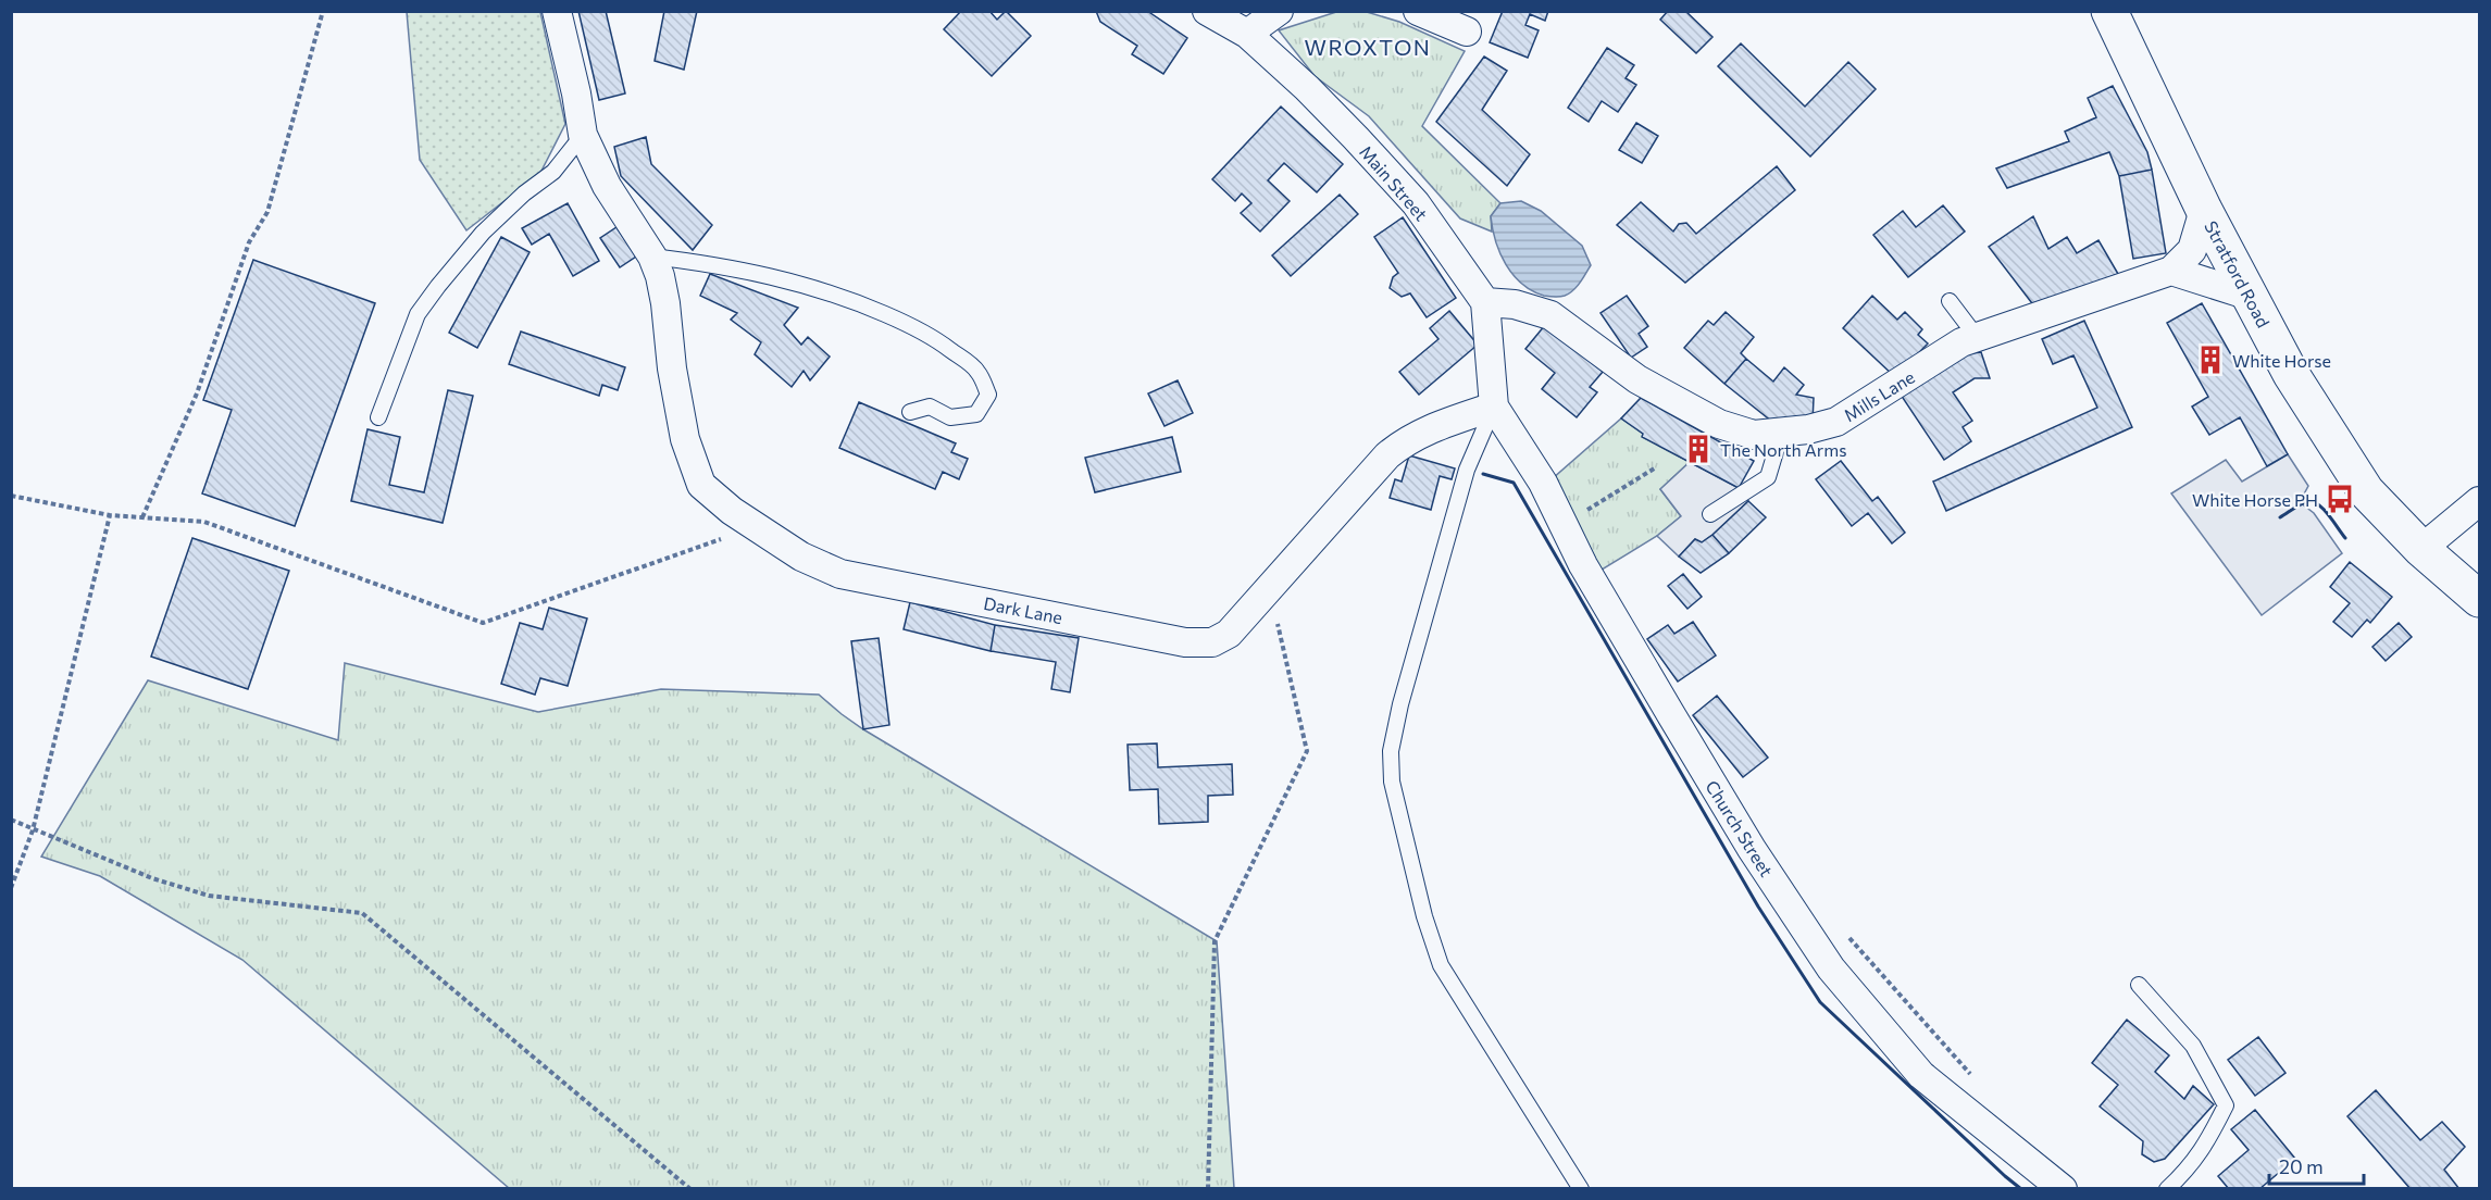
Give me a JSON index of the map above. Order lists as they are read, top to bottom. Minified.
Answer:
{"streets":{"main road":["Stratford Road"],"street":["Main Street","Mills Lane","Dark Lane","Church Street"]},"crossings":[["Main Street","Mills Lane"],["Stratford Road","Mills Lane"],["Dark Lane","Church Street"]],"districts":["WROXTON"],"places":{"building":["White Horse","The North Arms"],"bus stop":["White Horse PH"]},"scale_bar":"20 m"}
